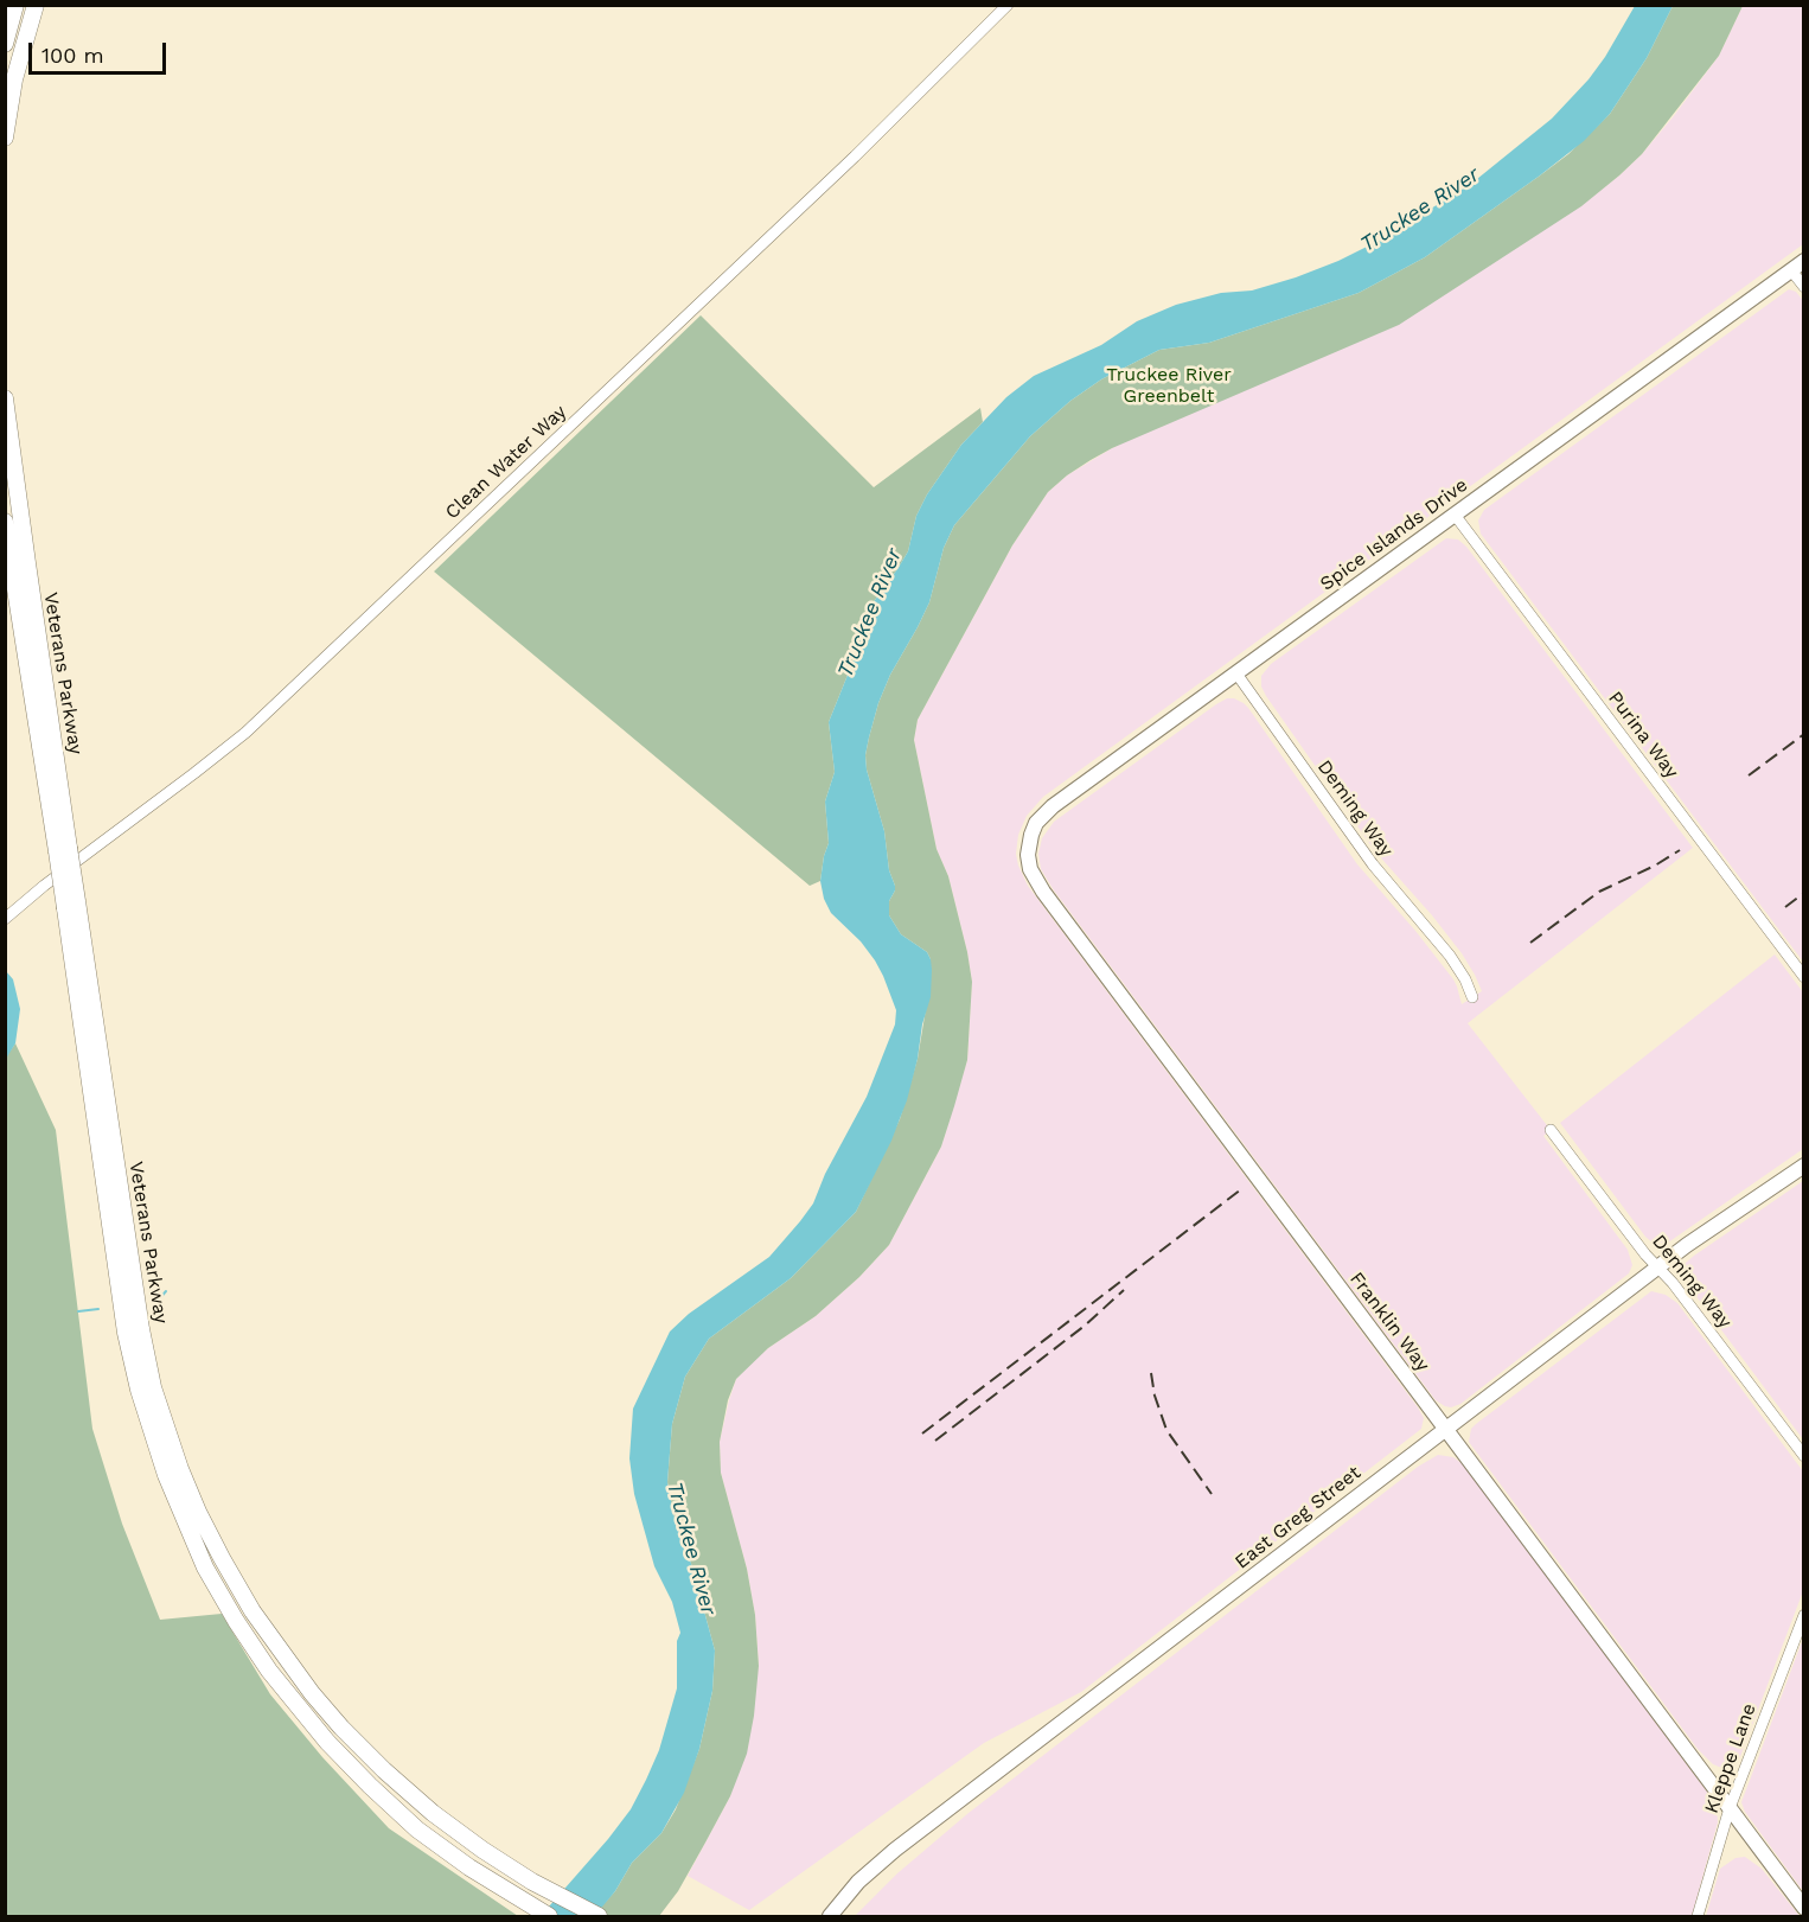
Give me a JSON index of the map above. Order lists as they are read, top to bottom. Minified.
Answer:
{"streets":{"main road":["Veterans Parkway"],"street":["Clean Water Way","Spice Islands Drive","Purina Way","Deming Way","Franklin Way","East Greg Street","Kleppe Lane"]},"crossings":[["Spice Islands Drive","Purina Way"],["Spice Islands Drive","Deming Way"],["Spice Islands Drive","Franklin Way"],["Deming Way","East Greg Street"],["Franklin Way","East Greg Street"],["Franklin Way","Kleppe Lane"]],"water":["Truckee River"],"parks":["Truckee River Greenbelt"],"scale_bar":"100 m"}
